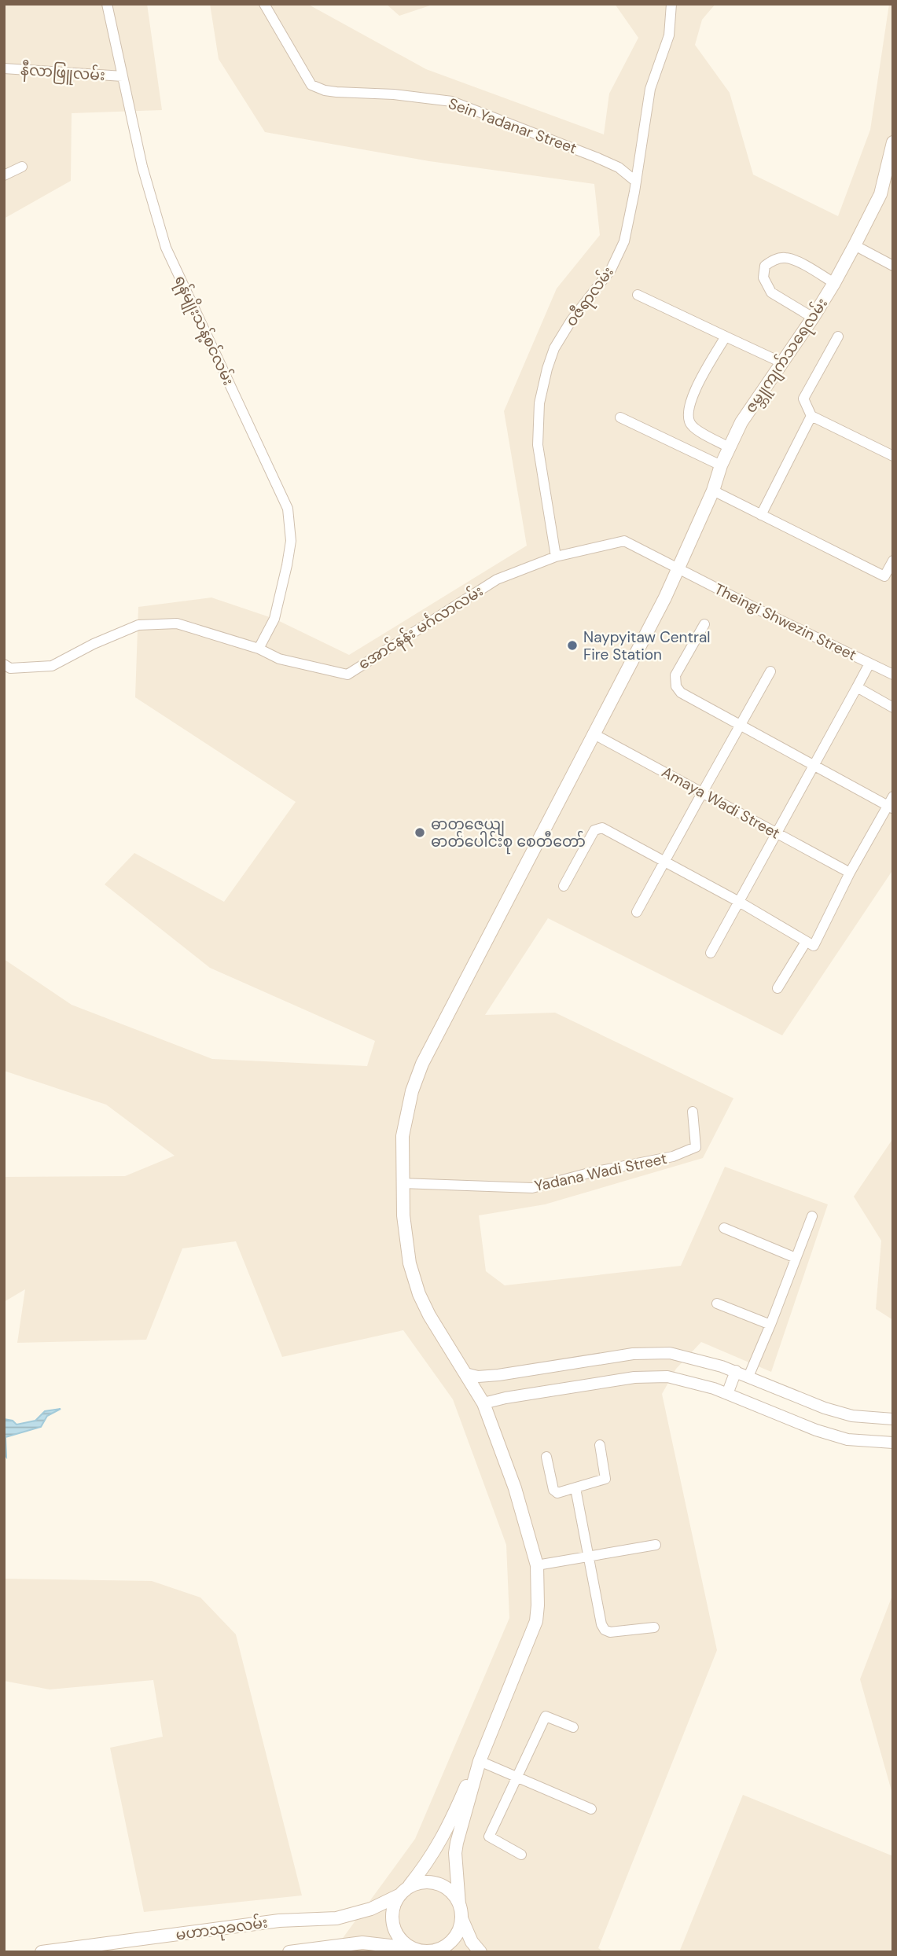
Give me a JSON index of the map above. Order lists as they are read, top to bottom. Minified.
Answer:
{"streets":{"main road":["ဇမ္ဘူကျက်သရေလမ်း","မဟာသုခလမ်း"],"street":["နီလာဖြူလမ်း","Sein Yadanar Street","ဝဇီရာလမ်း","ရန်မျိုးသန့်စင်လမ်း","Theingi Shwezin Street","အောင်နန်း မင်္ဂလာလမ်း","Amaya Wadi Street","Yadana Wadi Street"]},"crossings":[["နီလာဖြူလမ်း","ရန်မျိုးသန့်စင်လမ်း"],["Sein Yadanar Street","ဝဇီရာလမ်း"],["ဝဇီရာလမ်း","အောင်နန်း မင်္ဂလာလမ်း"],["ရန်မျိုးသန့်စင်လမ်း","အောင်နန်း မင်္ဂလာလမ်း"],["ဇမ္ဘူကျက်သရေလမ်း","Theingi Shwezin Street"],["ဇမ္ဘူကျက်သရေလမ်း","အောင်နန်း မင်္ဂလာလမ်း"],["ဇမ္ဘူကျက်သရေလမ်း","Amaya Wadi Street"],["ဇမ္ဘူကျက်သရေလမ်း","Yadana Wadi Street"],["Theingi Shwezin Street","အောင်နန်း မင်္ဂလာလမ်း"]],"places":["Naypyitaw Central Fire Station","ဓာတုဇေယျ ဓာတ်ပေါင်းစု စေတီတော်"]}
